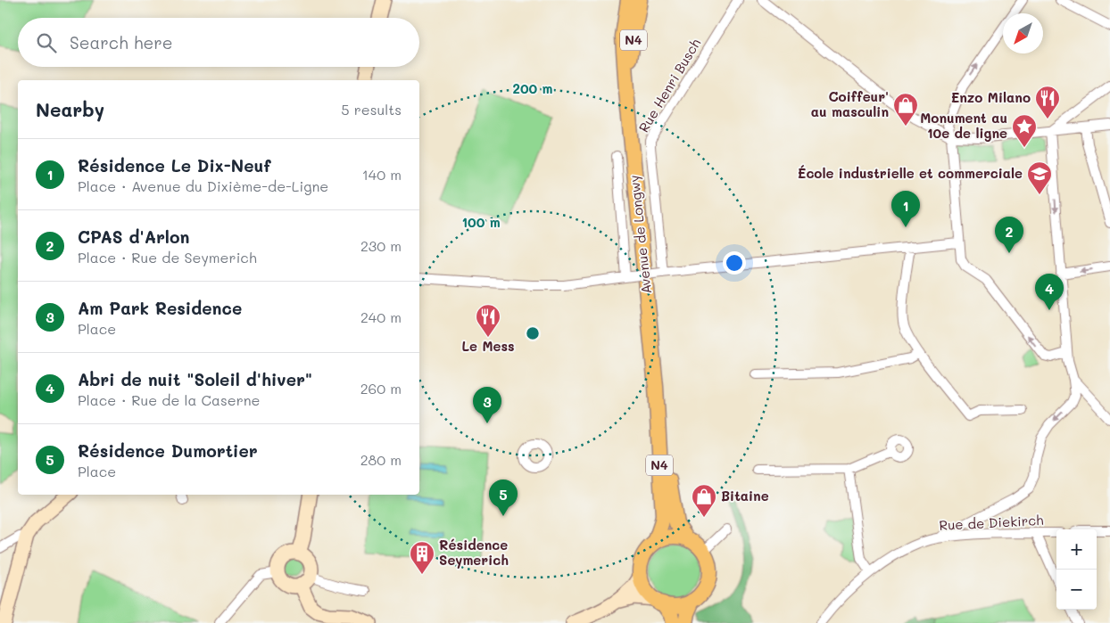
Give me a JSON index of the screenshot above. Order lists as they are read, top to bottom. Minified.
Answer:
{"streets":{"main road":["N4","Avenue de Longwy"],"street":["Rue Henri Busch","Rue de Diekirch"]},"crossings":[["N4","Avenue de Longwy"]],"places":{"restaurant":["Enzo Milano","Le Mess"],"shop":["Coiffeur' au masculin","Bitaine"],"place":["Monument au 10e de ligne"],"school or university":["École industrielle et commerciale"],"building":["Résidence Seymerich"]},"north":"bottom left","page":{"search":"Search here","heading":["Nearby","5 results"],"list":[{"mark":"1","name":"Résidence Le Dix-Neuf","note":"Place · Avenue du Dixième-de-Ligne","value":"140 m"},{"mark":"2","name":"CPAS d'Arlon","note":"Place · Rue de Seymerich","value":"230 m"},{"mark":"3","name":"Am Park Residence","note":"Place","value":"240 m"},{"mark":"4","name":"Abri de nuit \"Soleil d'hiver\"","note":"Place · Rue de la Caserne","value":"260 m"},{"mark":"5","name":"Résidence Dumortier","note":"Place","value":"280 m"}],"pins":["1","2","4","3","5"],"map_buttons":["+","−"]},"rings":["200 m","100 m"]}
